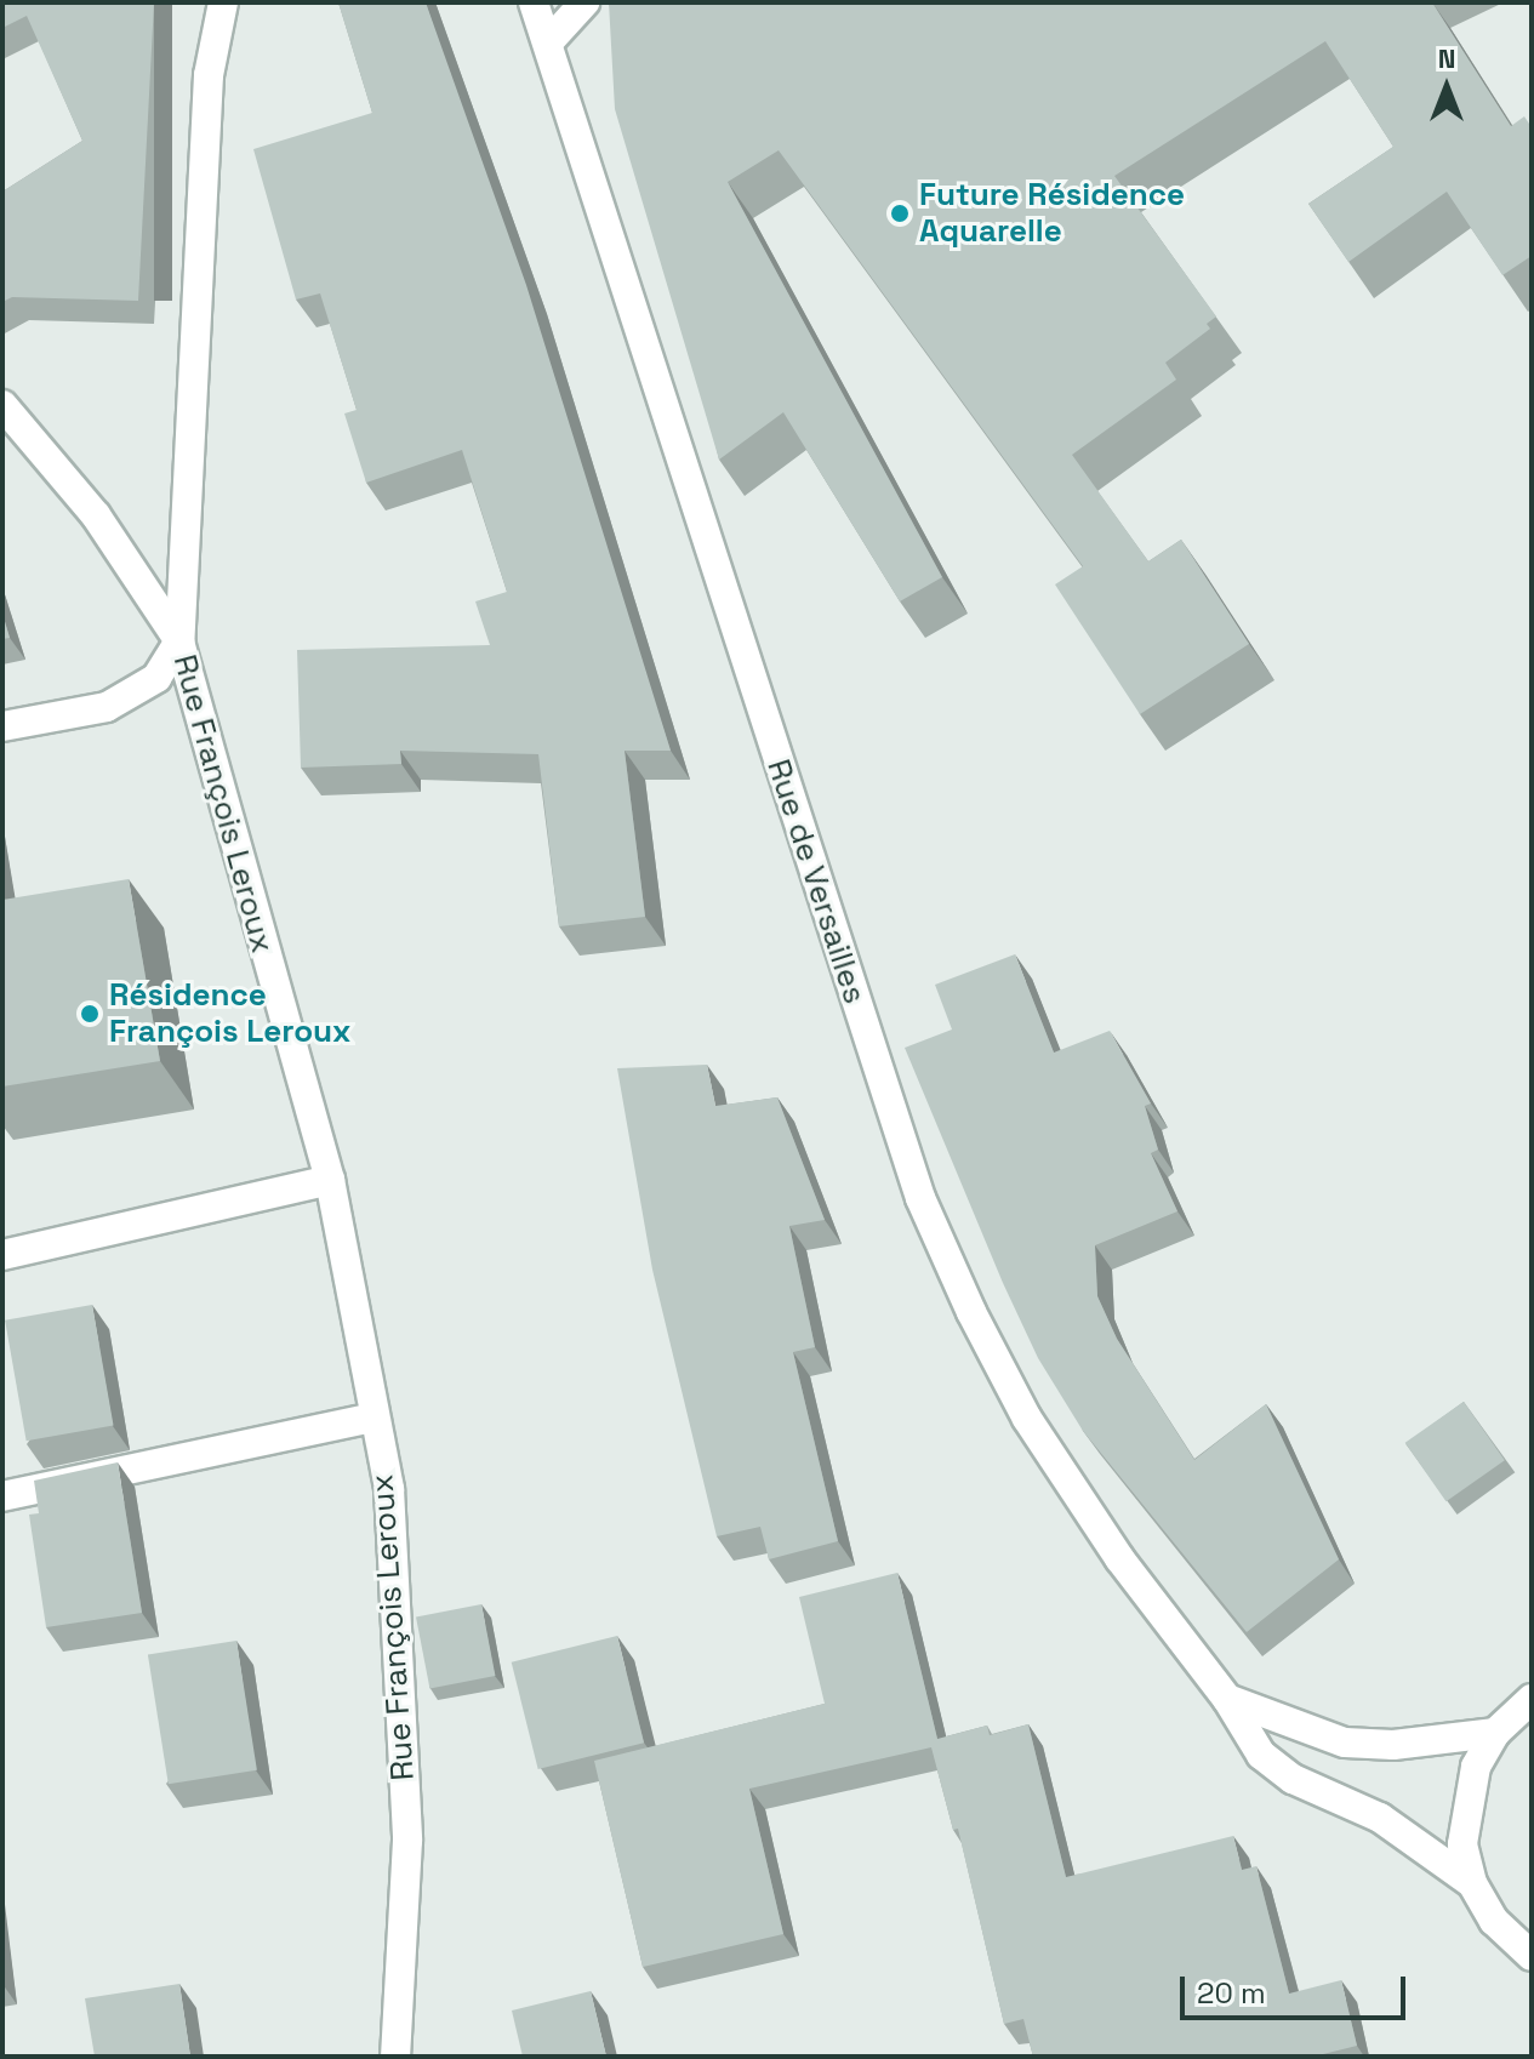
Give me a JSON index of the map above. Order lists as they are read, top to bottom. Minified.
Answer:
{"streets":{"street":["Rue François Leroux","Rue de Versailles"]},"places":["Future Résidence Aquarelle","Résidence François Leroux"],"scale_bar":"20 m","north":"top"}
